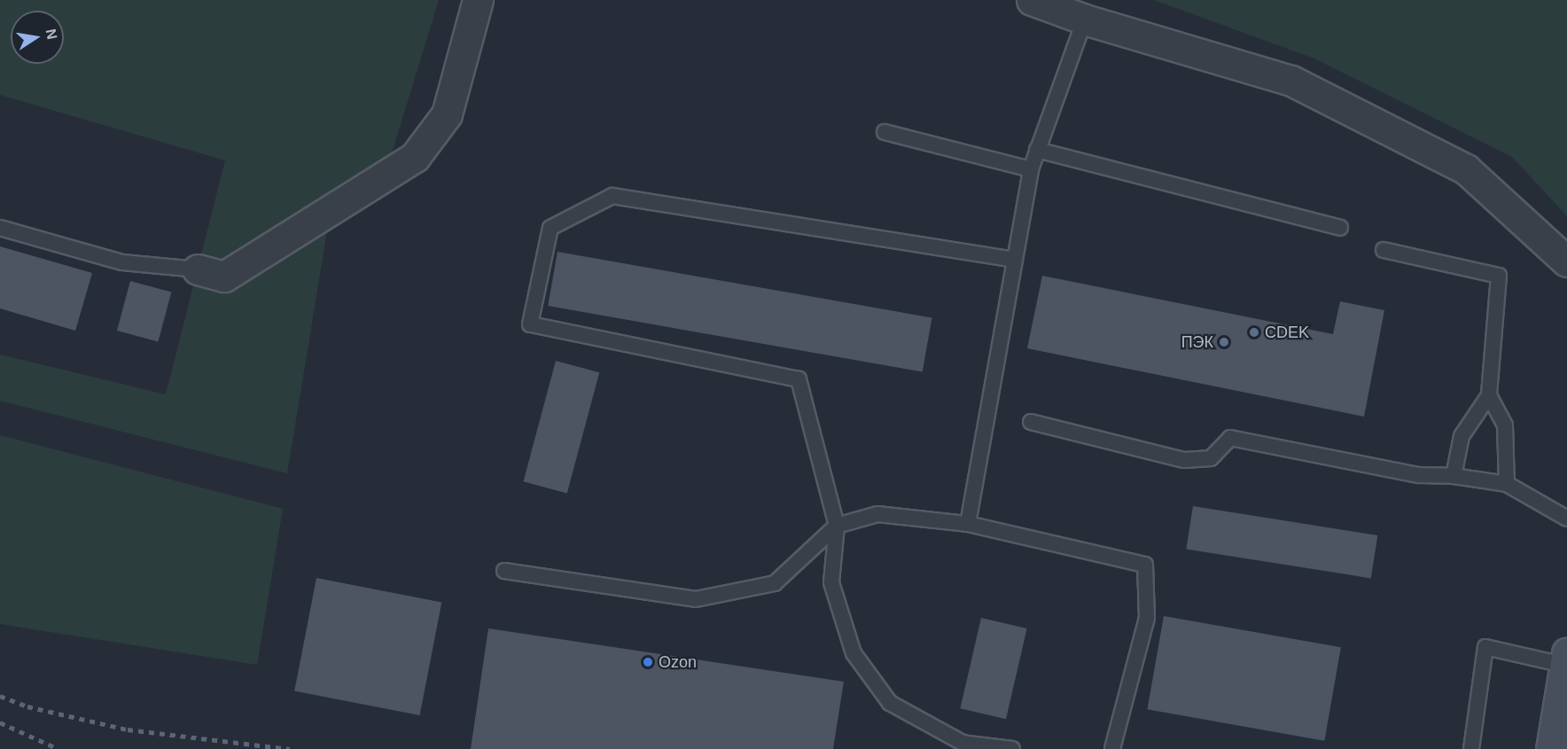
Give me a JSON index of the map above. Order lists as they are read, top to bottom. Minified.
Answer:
{"places":["CDEK","ПЭК","Ozon"],"north":"right"}
